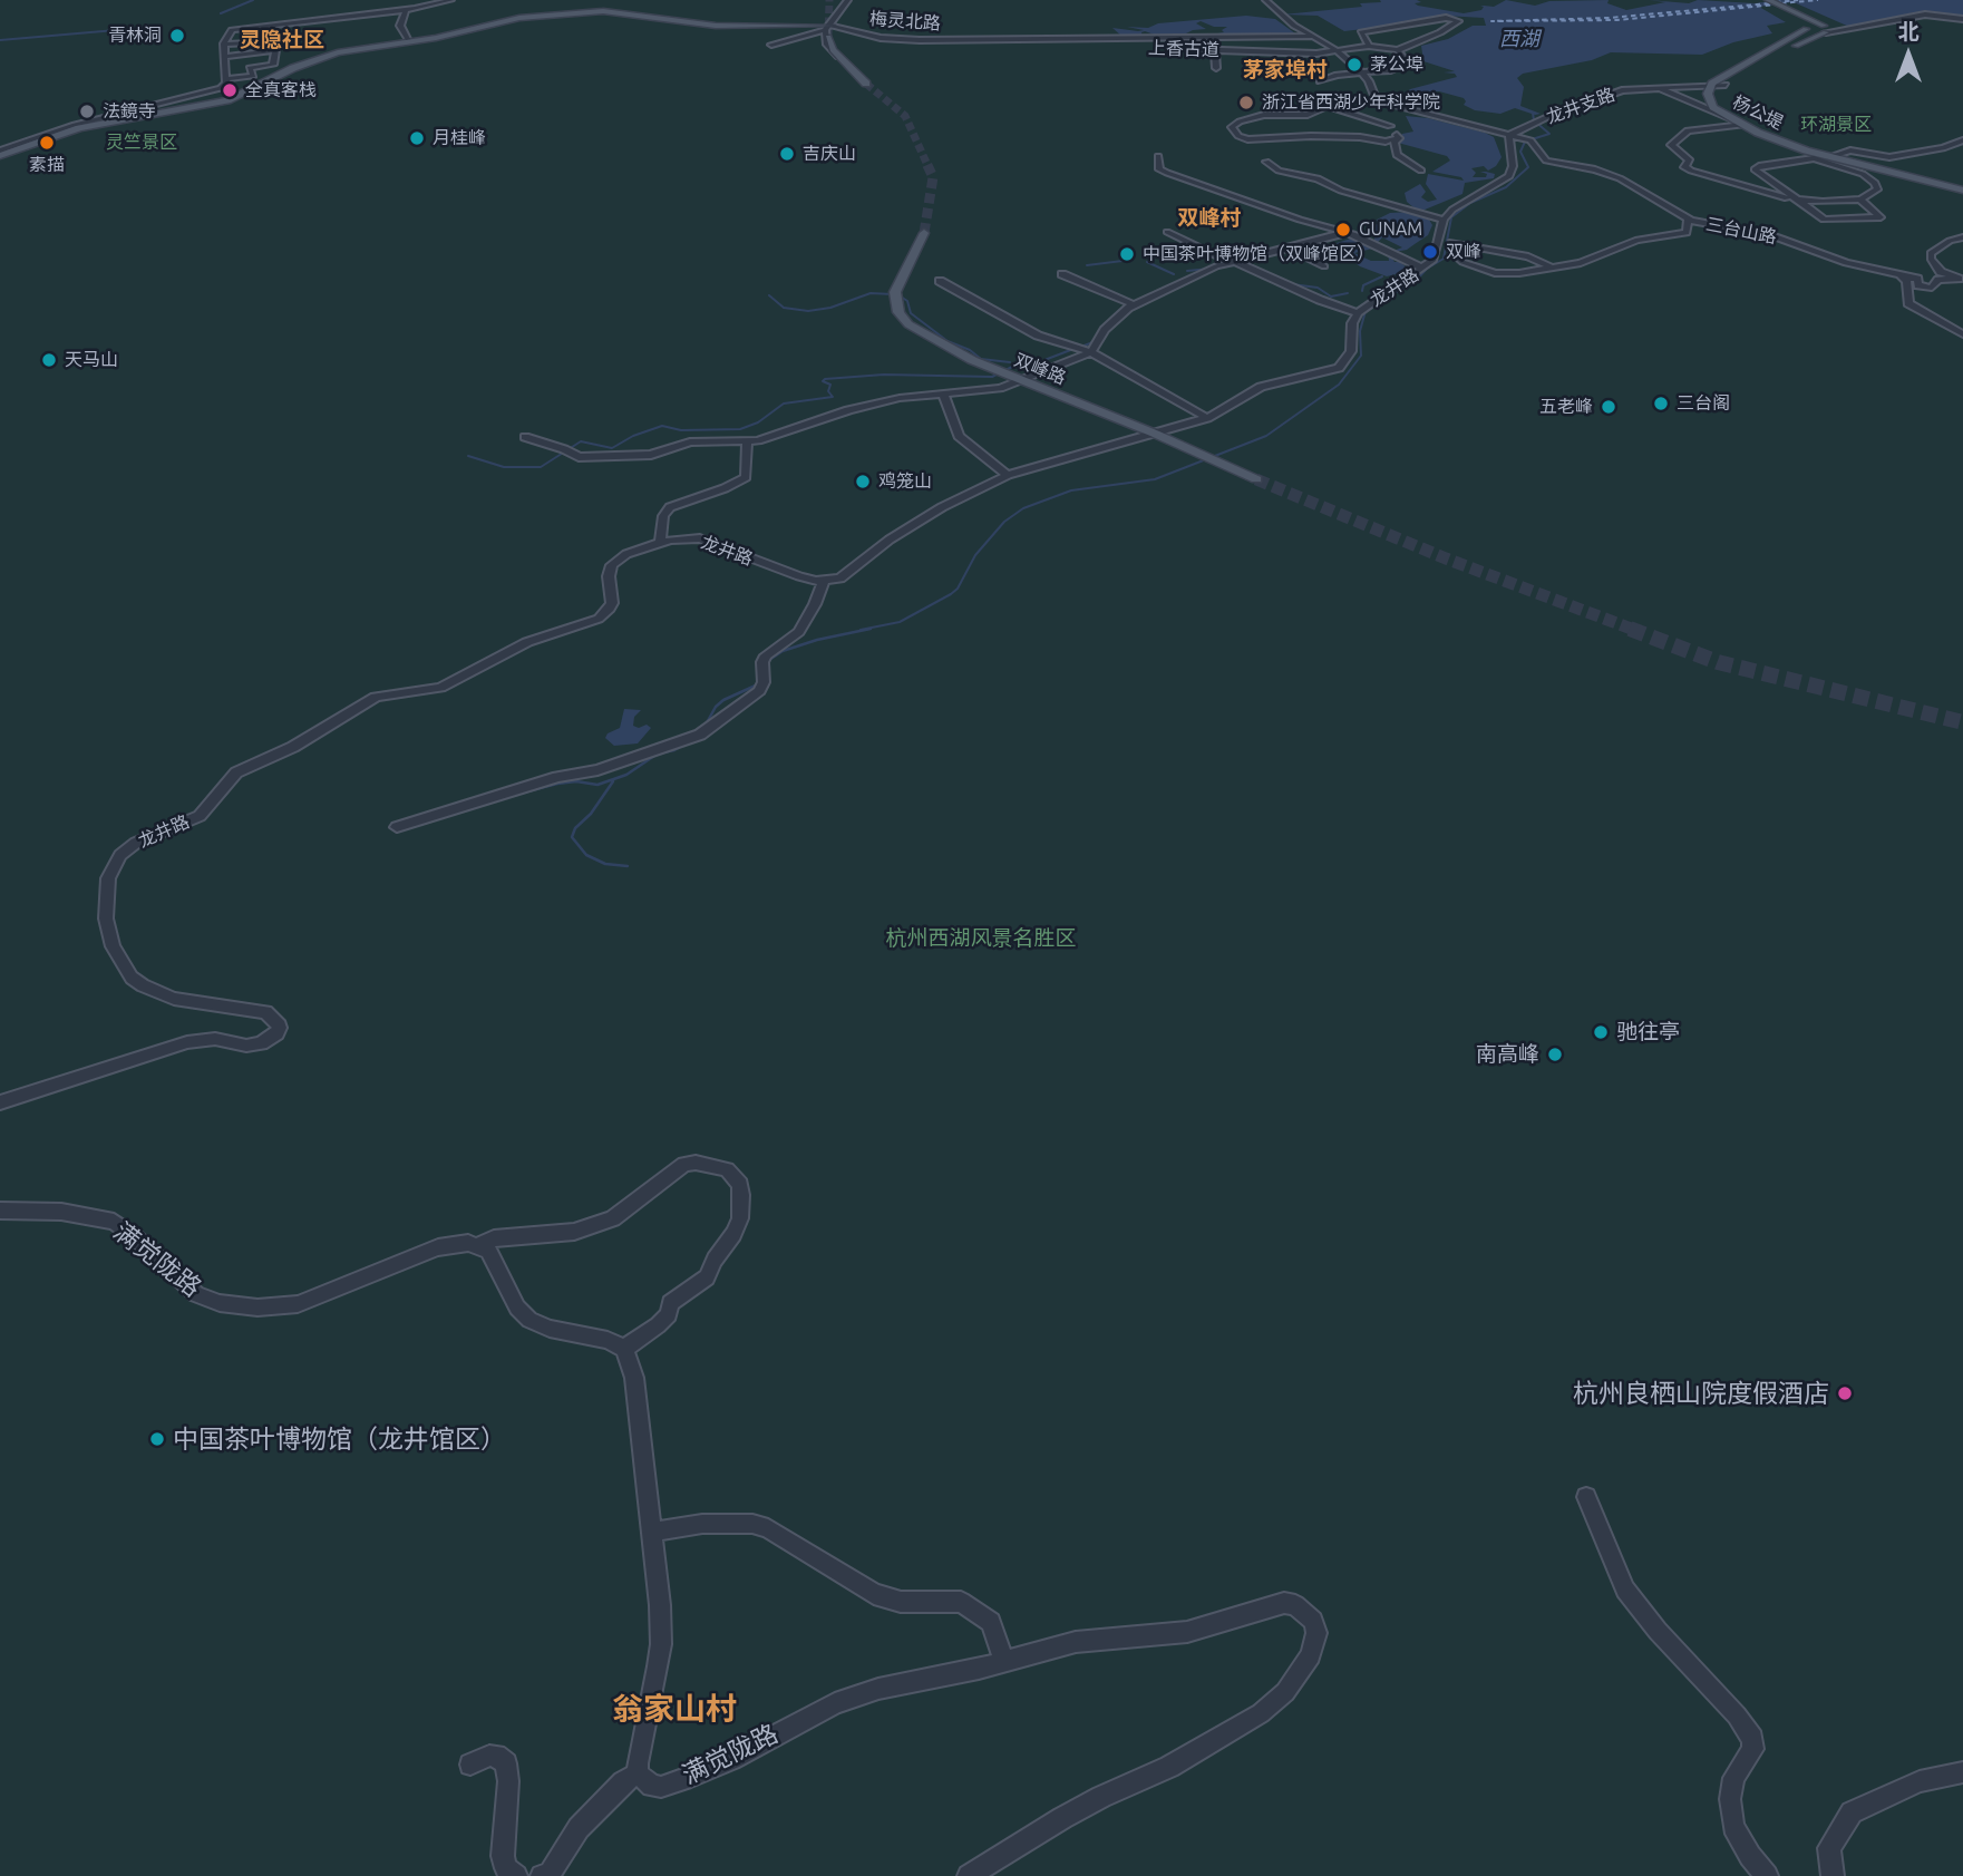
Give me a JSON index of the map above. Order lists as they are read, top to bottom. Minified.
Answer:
{"streets":{"main road":["梅灵北路","杨公堤","双峰路"],"street":["上香古道","龙井支路","三台山路","龙井路","满觉陇路"]},"crossings":[["梅灵北路","上香古道"],["龙井支路","杨公堤"],["龙井支路","三台山路"],["龙井路","双峰路"]],"districts":["灵隐社区","茅家埠村","双峰村","翁家山村"],"water":["西湖"],"parks":["环湖景区","灵竺景区","杭州西湖风景名胜区"],"places":["青林洞","茅公埠","全真客栈","浙江省西湖少年科学院","法鏡寺","月桂峰","素描","吉庆山","GUNAM","双峰","中国茶叶博物馆（双峰馆区）","天马山","三台阁","五老峰","鸡笼山","驰往亭","南高峰","杭州良栖山院度假酒店","中国茶叶博物馆（龙井馆区）"],"north":"top"}
